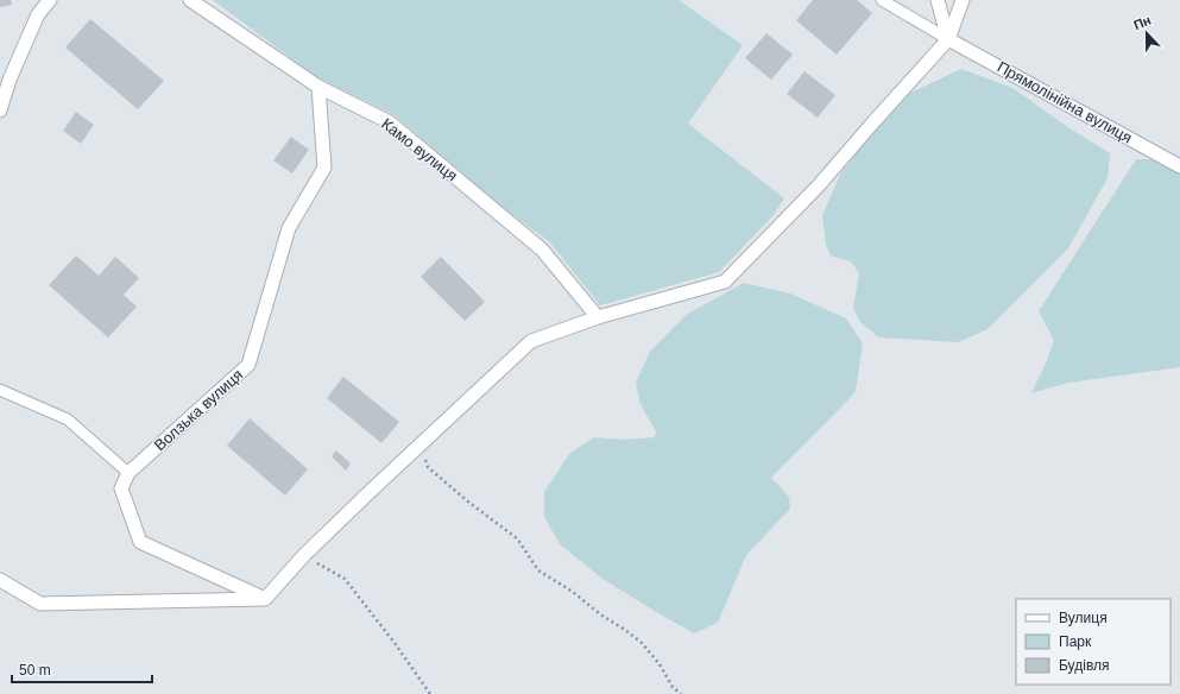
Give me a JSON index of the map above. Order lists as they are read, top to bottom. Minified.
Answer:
{"streets":{"street":["Прямолінійна вулиця","Камо вулиця","Волзька вулиця"]},"crossings":[["Камо вулиця","Волзька вулиця"]],"legend":["Вулиця","Парк","Будівля"],"scale_bar":"50 m","north":"top"}
